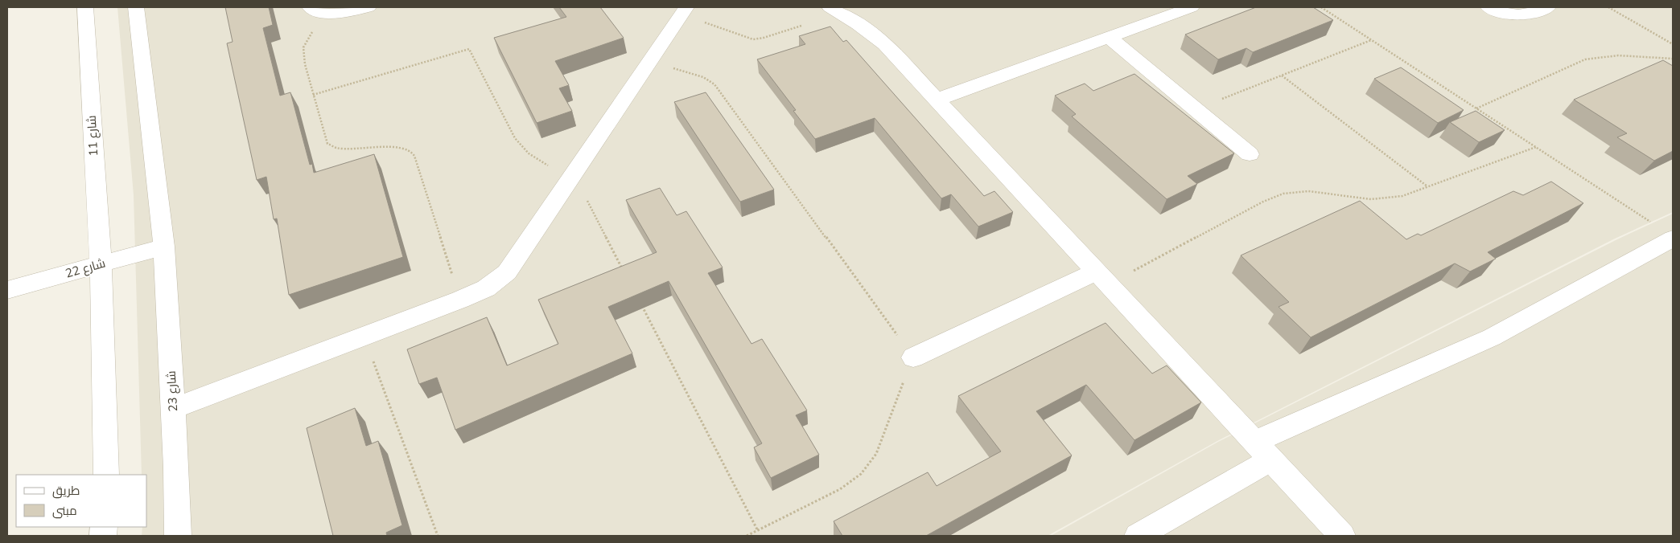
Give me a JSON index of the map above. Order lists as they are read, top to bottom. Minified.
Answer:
{"streets":{"street":["شارع 11","شارع 22","شارع 23"]},"crossings":[["شارع 11","شارع 22"],["شارع 22","شارع 23"]],"legend":["طريق","مبنى"]}
